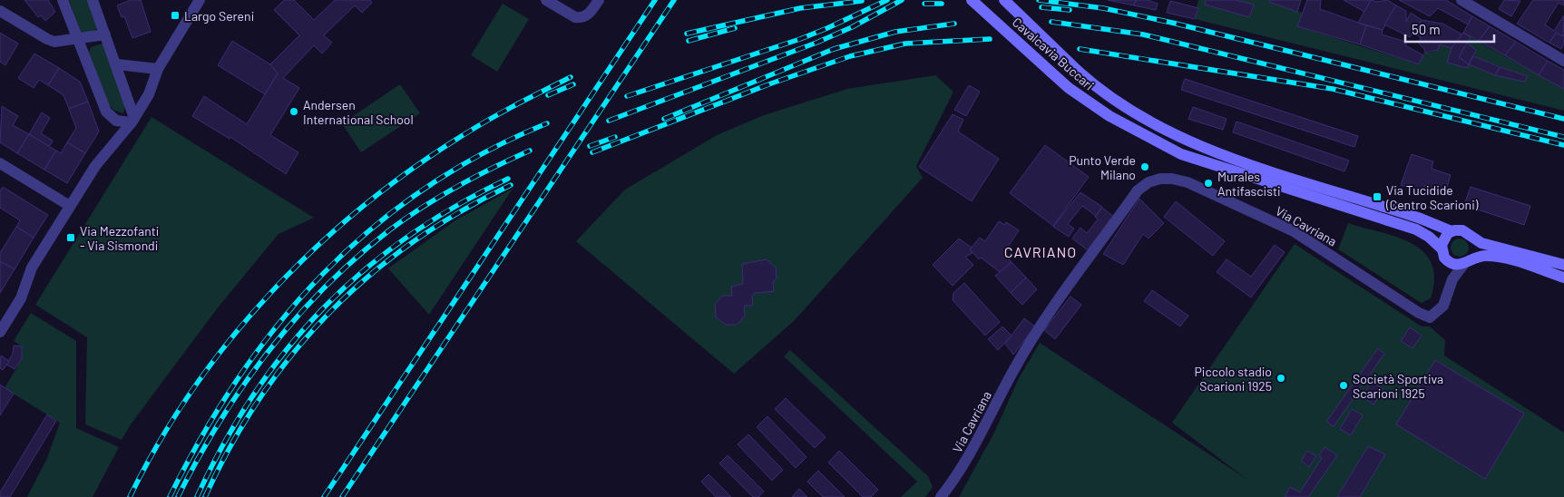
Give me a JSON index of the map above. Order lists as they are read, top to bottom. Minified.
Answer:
{"streets":{"street":["Cavalcavia Buccari","Via Cavriana"]},"districts":["CAVRIANO"],"places":{"transit":["Largo Sereni","Via Tucidide (Centro Scarioni)","Via Mezzofanti - Via Sismondi"],"other":["Andersen International School","Punto Verde Milano","Murales Antifascisti","Piccolo stadio Scarioni 1925","Società Sportiva Scarioni 1925"]},"scale_bar":"50 m"}
